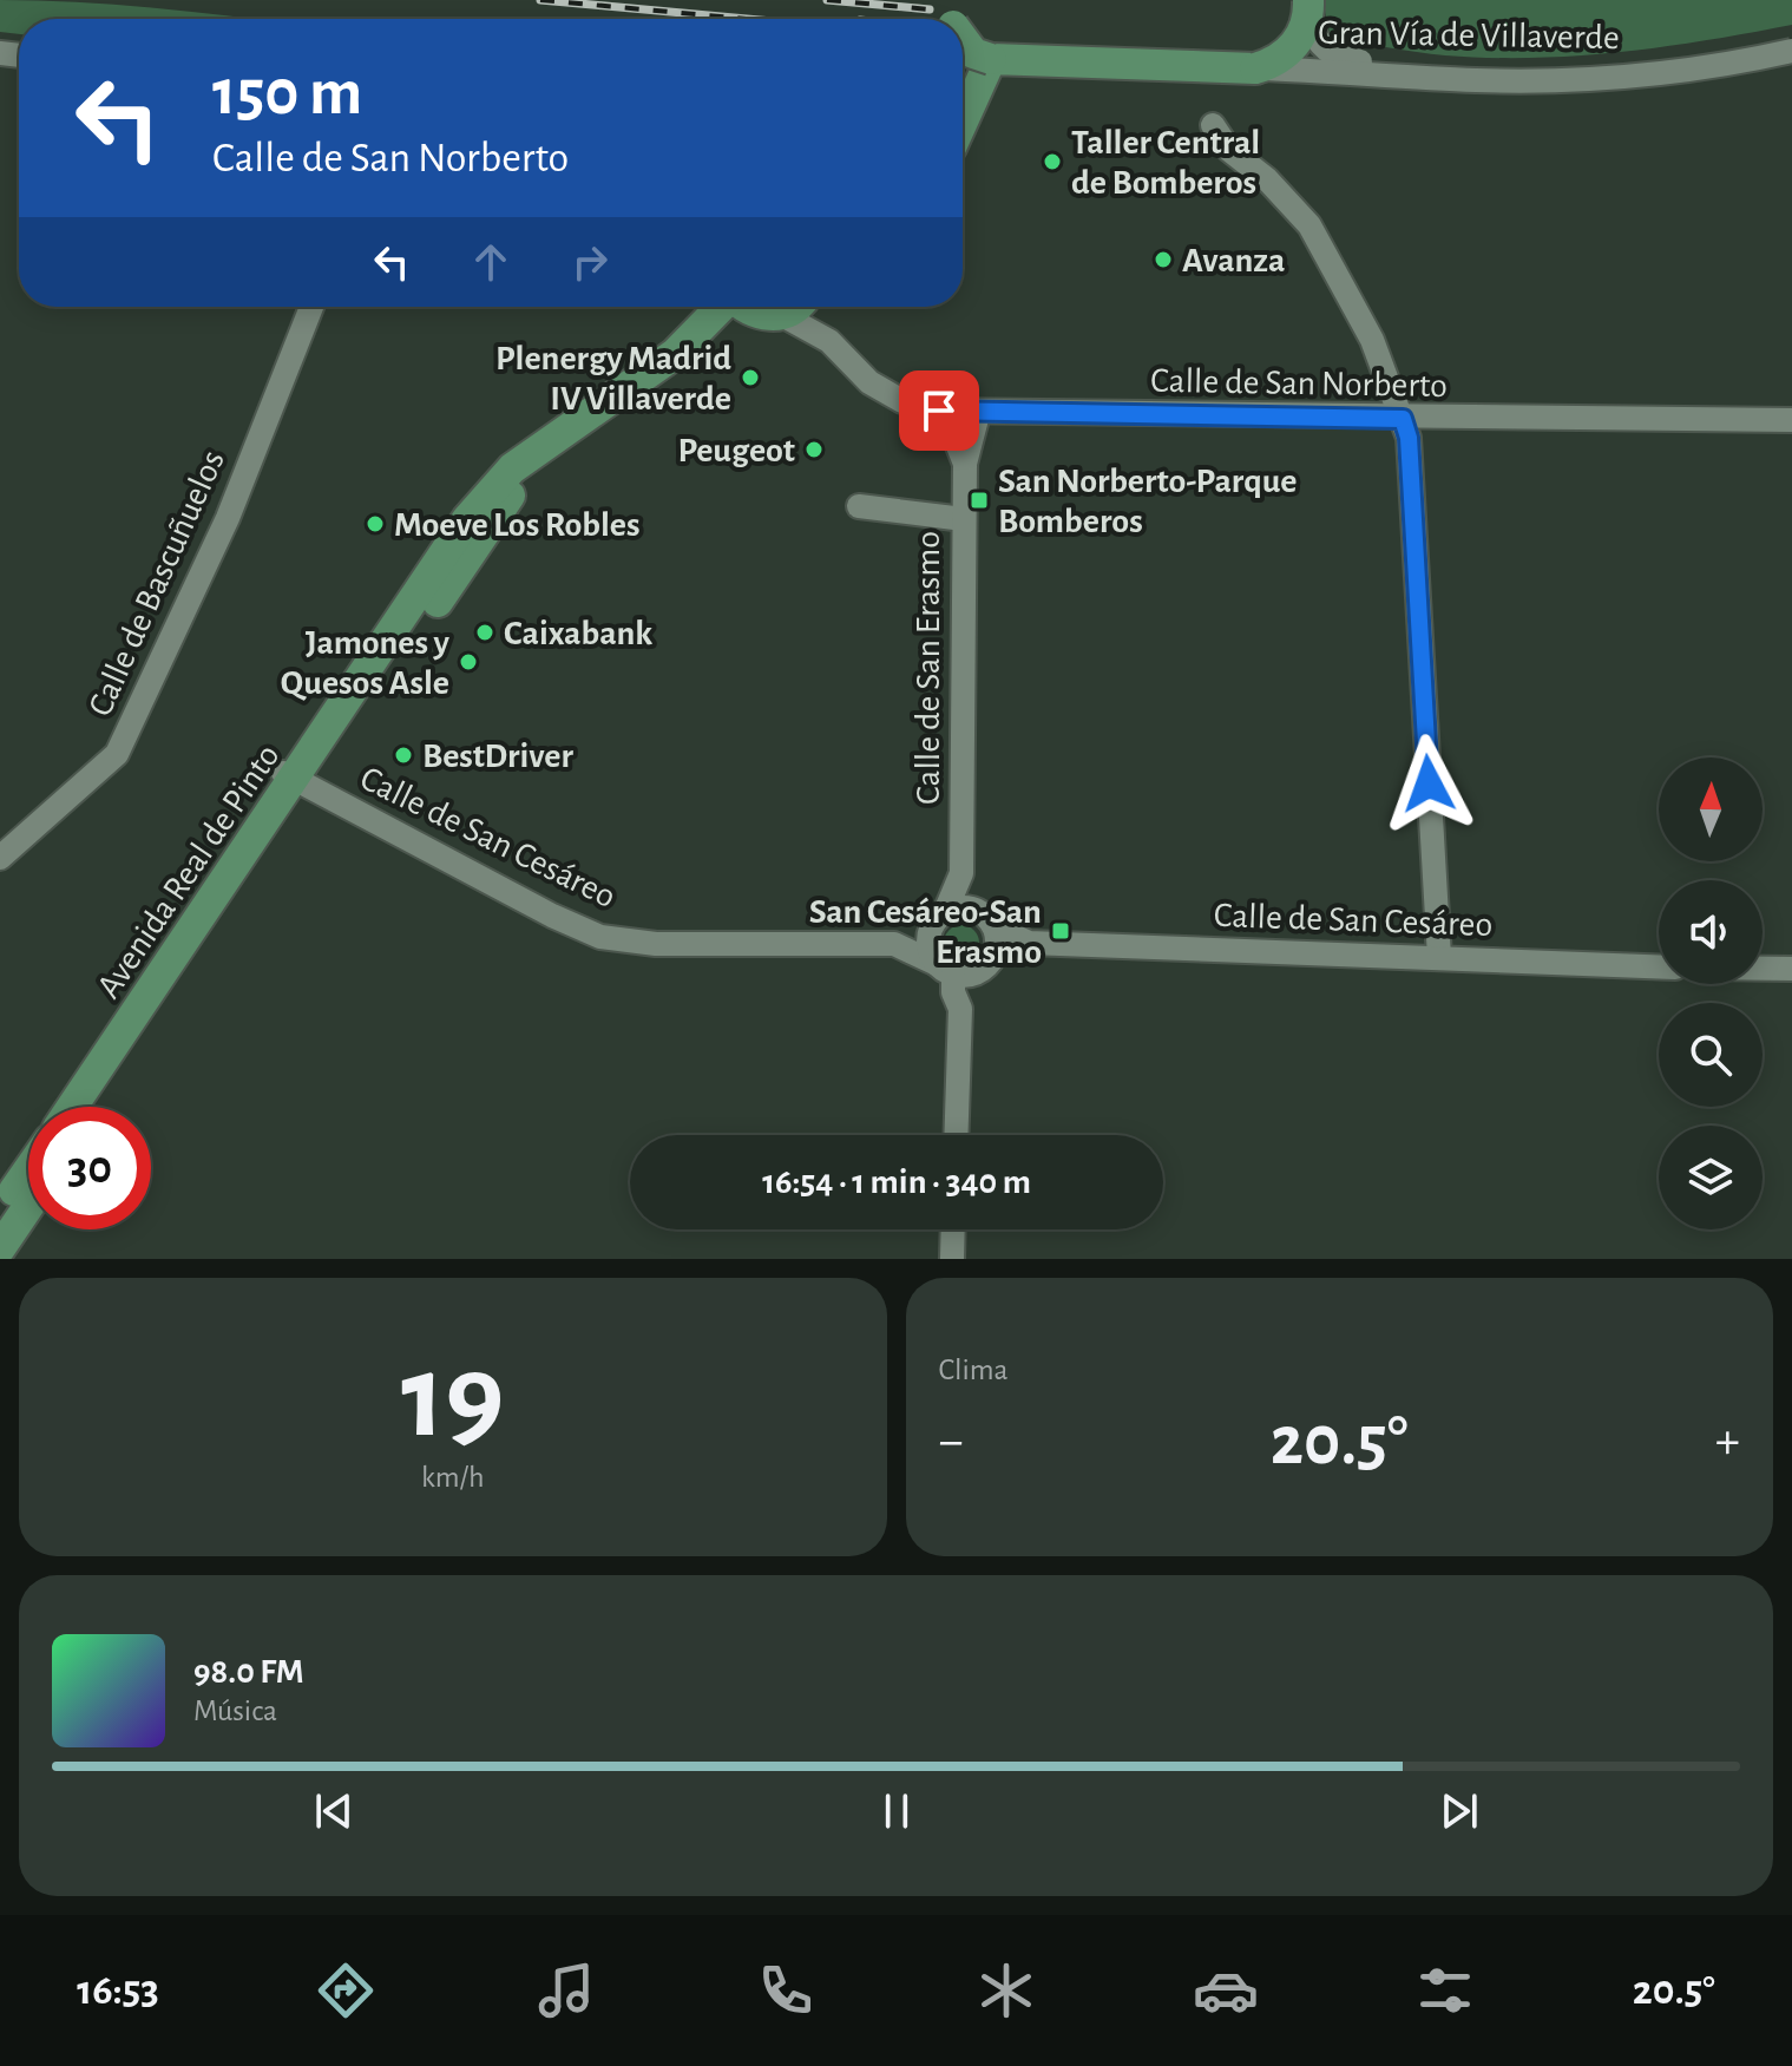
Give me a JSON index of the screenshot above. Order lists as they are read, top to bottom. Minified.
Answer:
{"streets":{"main road":["Gran Vía de Villaverde","Avenida Real de Pinto"],"street":["Calle de San Norberto","Calle de Bascuñuelos","Calle de San Erasmo","Calle de San Cesáreo"]},"crossings":[["Calle de San Norberto","Calle de San Erasmo"],["Calle de San Erasmo","Calle de San Cesáreo"],["Calle de San Cesáreo","Avenida Real de Pinto"]],"places":{"other":["Taller Central de Bomberos","Avanza","Plenergy Madrid IV Villaverde","Peugeot","Moeve Los Robles","Caixabank","Jamones y Quesos Asle","BestDriver"],"transit":["San Norberto-Parque Bomberos","San Cesáreo-San Erasmo"]},"north":"top","page":{"turn":["150 m","Calle de San Norberto"],"limit":"30","trip":"16:54 · 1 min · 340 m","tile":[["19","km/h"],"Clima"],"heat":["−","20.5°","+"],"song":["98.0 FM","Música"],"tabs":["16:53","20.5°"]}}
